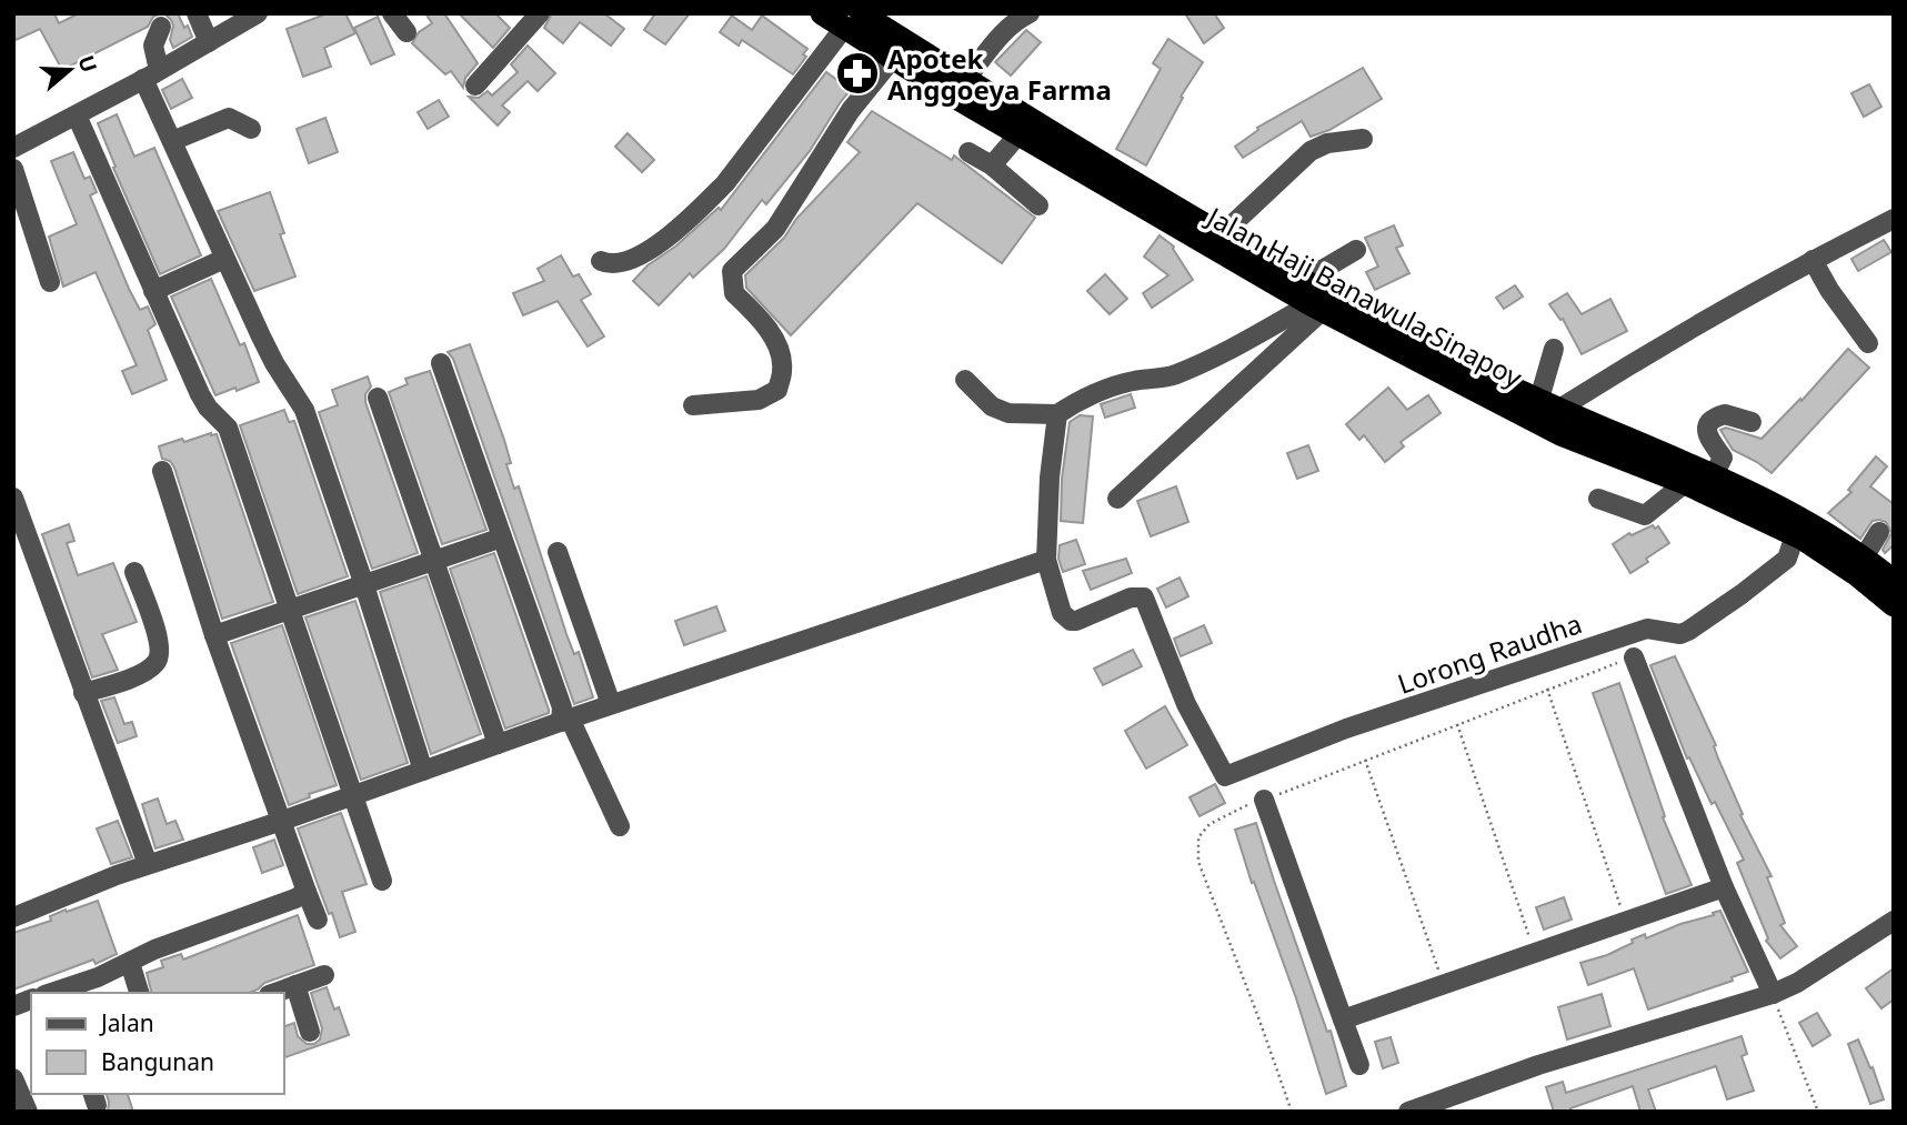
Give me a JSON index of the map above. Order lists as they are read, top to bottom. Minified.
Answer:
{"streets":{"highway":["Jalan Haji Banawula Sinapoy"],"street":["Lorong Raudha"]},"crossings":[["Jalan Haji Banawula Sinapoy","Lorong Raudha"]],"places":{"pharmacy":["Apotek Anggoeya Farma"]},"legend":["Jalan","Bangunan"],"north":"right"}
